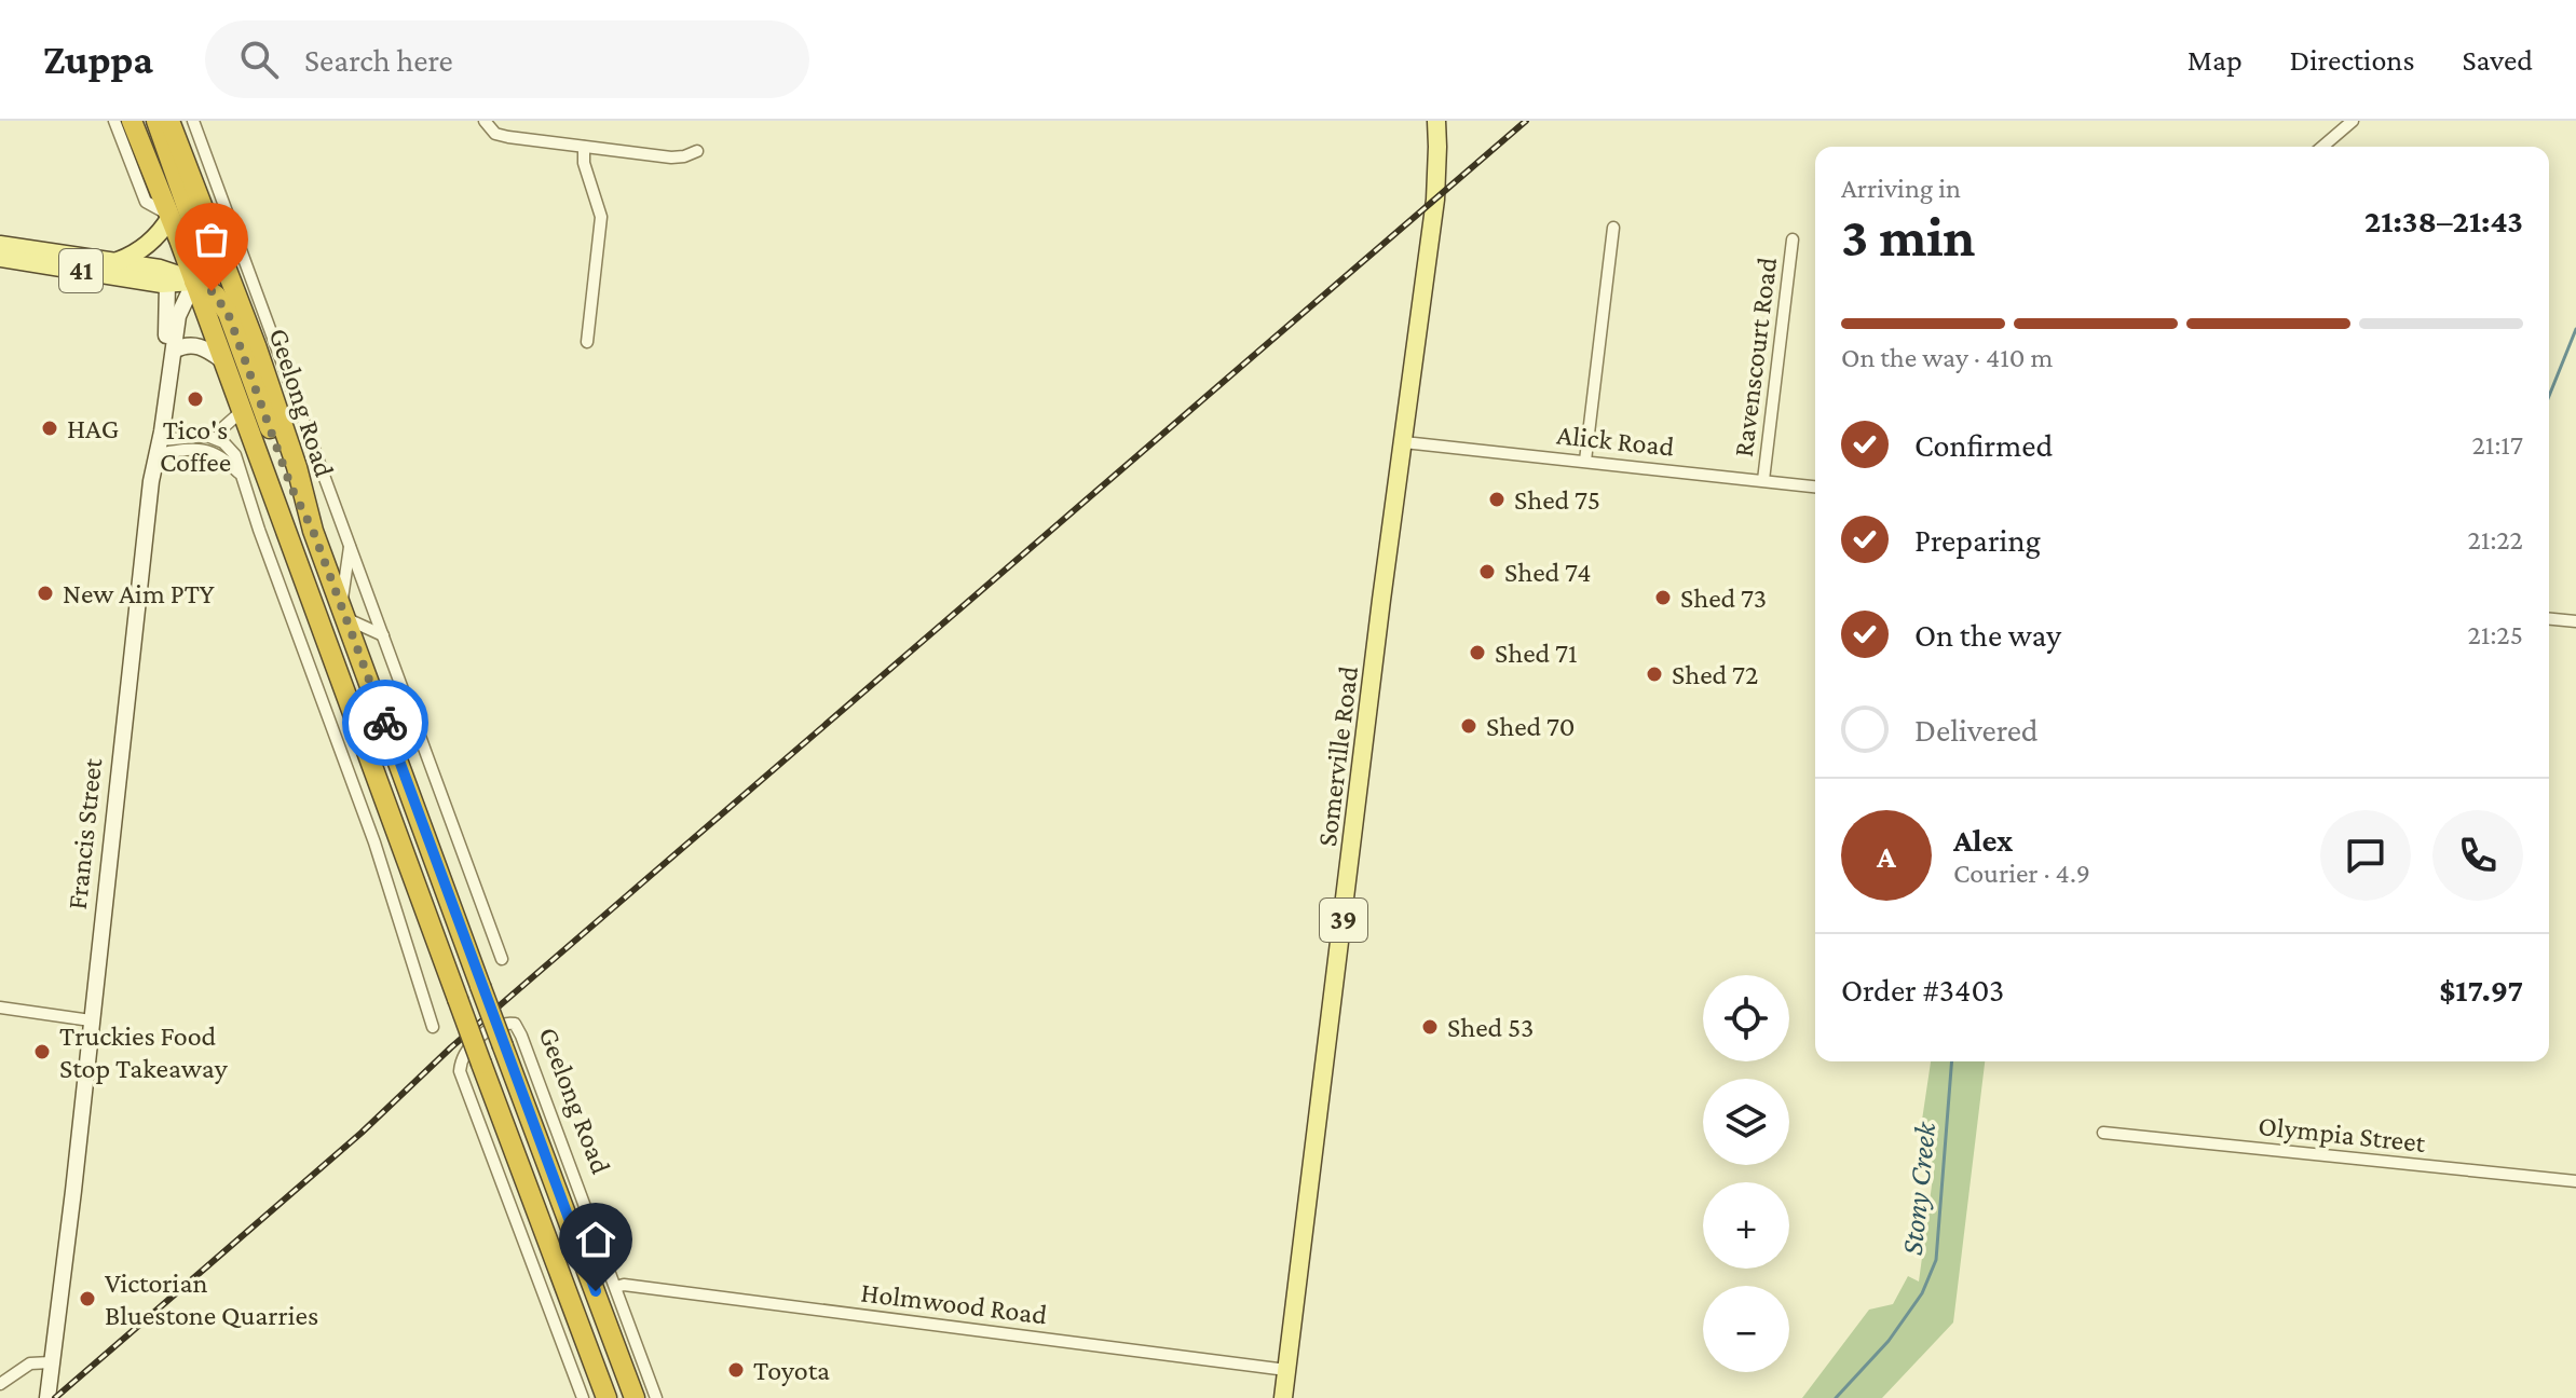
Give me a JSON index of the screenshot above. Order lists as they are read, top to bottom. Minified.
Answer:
{"streets":{"highway":["Geelong Road"],"main road":["41","Somerville Road","Francis Street","39"],"street":["Ravenscourt Road","Alick Road","Olympia Street","Holmwood Road"]},"crossings":[["41","Geelong Road"],["Ravenscourt Road","Alick Road"],["Geelong Road","Holmwood Road"],["Alick Road","Somerville Road"],["Somerville Road","Holmwood Road"]],"water":["Stony Creek"],"places":["Tico's Coffee","HAG","Shed 75","Shed 74","New Aim PTY","Shed 73","Shed 71","Shed 72","Shed 70","Shed 53","Truckies Food Stop Takeaway","Victorian Bluestone Quarries","Toyota"],"page":{"header":"Zuppa","search":"Search here","nav":["Map","Directions","Saved"],"heading":["3 min","Arriving in","21:38–21:43"],"panel":["Alex","Courier · 4.9","Order #3403","$17.97"],"bar":"On the way · 410 m","list":[["Confirmed","21:17"],["Preparing","21:22"],["On the way","21:25"],"Delivered"],"round":"A","map_buttons":["+","−"]}}
